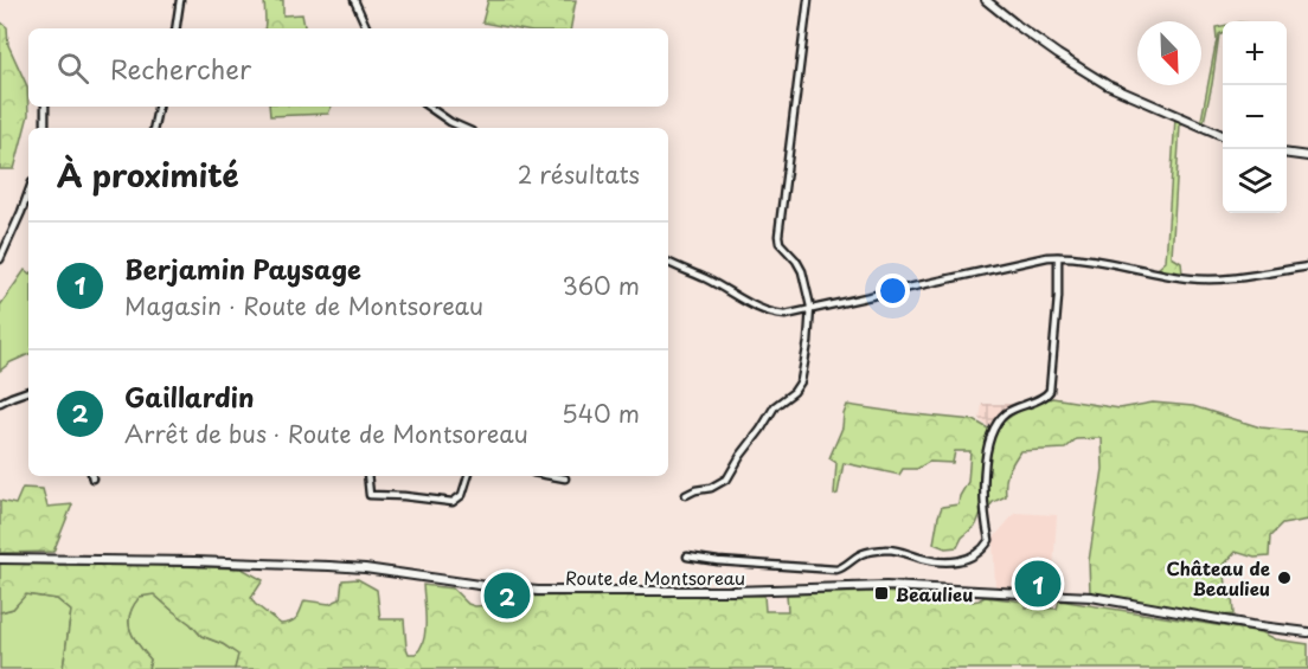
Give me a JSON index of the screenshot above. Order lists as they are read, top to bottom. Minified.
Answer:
{"streets":{"main road":["Route de Montsoreau"]},"places":{"other":["Château de Beaulieu"],"transit":["Beaulieu"]},"north":"bottom right","page":{"map_buttons":["+","−"],"search":"Rechercher","heading":["À proximité","2 résultats"],"list":[{"mark":"1","name":"Berjamin Paysage","note":"Magasin · Route de Montsoreau","value":"360 m"},{"mark":"2","name":"Gaillardin","note":"Arrêt de bus · Route de Montsoreau","value":"540 m"}],"pins":["1","2"]}}
